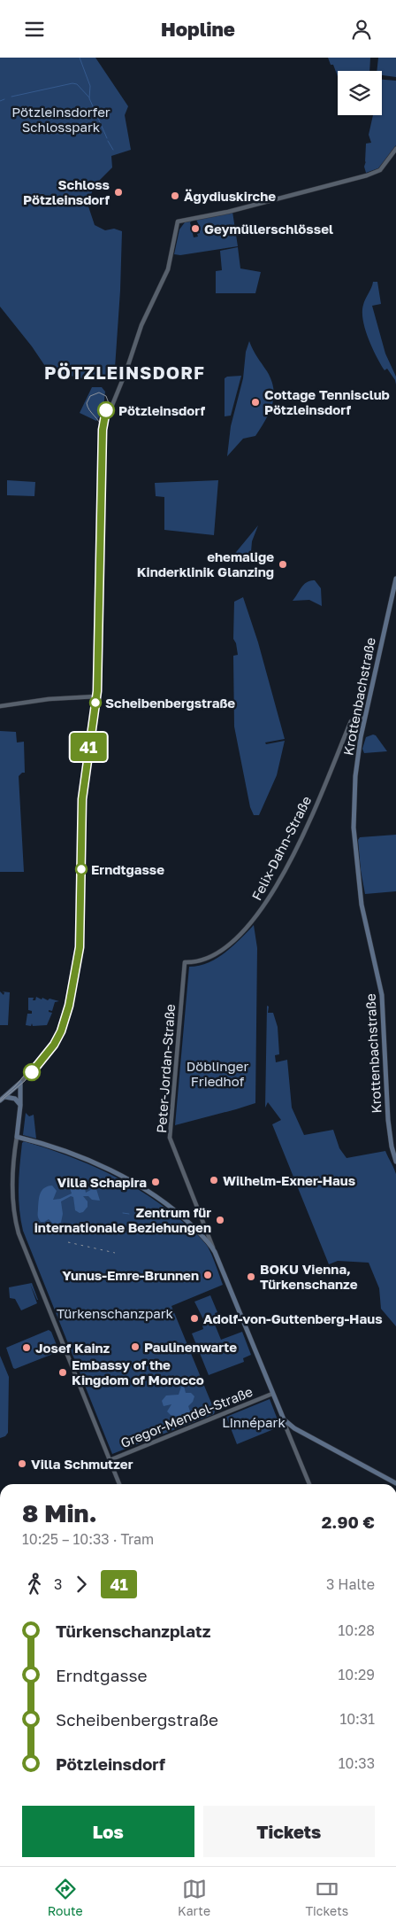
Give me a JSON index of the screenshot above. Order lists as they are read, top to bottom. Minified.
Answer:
{"streets":{"main road":["Krottenbachstraße","Peter-Jordan-Straße"],"street":["Felix-Dahn-Straße","Gregor-Mendel-Straße"]},"crossings":[["Krottenbachstraße","Felix-Dahn-Straße"],["Felix-Dahn-Straße","Peter-Jordan-Straße"],["Peter-Jordan-Straße","Gregor-Mendel-Straße"]],"districts":["PÖTZLEINSDORF"],"parks":["Pötzleinsdorfer Schlosspark","Döblinger Friedhof","Türkenschanzpark","Linnépark"],"places":["Schloss Pötzleinsdorf","Ägydiuskirche","Geymüllerschlössel","Cottage Tennisclub Pötzleinsdorf","Pötzleinsdorf","ehemalige Kinderklinik Glanzing","Scheibenbergstraße","Erndtgasse","Wilhelm-Exner-Haus","Villa Schapira","Zentrum für internationale Beziehungen","Yunus-Emre-Brunnen","BOKU Vienna, Türkenschanze","Adolf-von-Guttenberg-Haus","Paulinenwarte","Josef Kainz","Embassy of the Kingdom of Morocco","Villa Schmutzer"],"lines":["tram line 41"],"page":{"header":"Hopline","on_map":"41","heading":["8 Min.","10:25 – 10:33 · Tram","2.90 €"],"legs":["3","41","3 Halte"],"list":[{"name":"Türkenschanzplatz","value":"10:28"},{"name":"Erndtgasse","value":"10:29"},{"name":"Scheibenbergstraße","value":"10:31"},{"name":"Pötzleinsdorf","value":"10:33"}],"buttons":["Los","Tickets"],"tabs":["Route","Karte","Tickets"]}}
